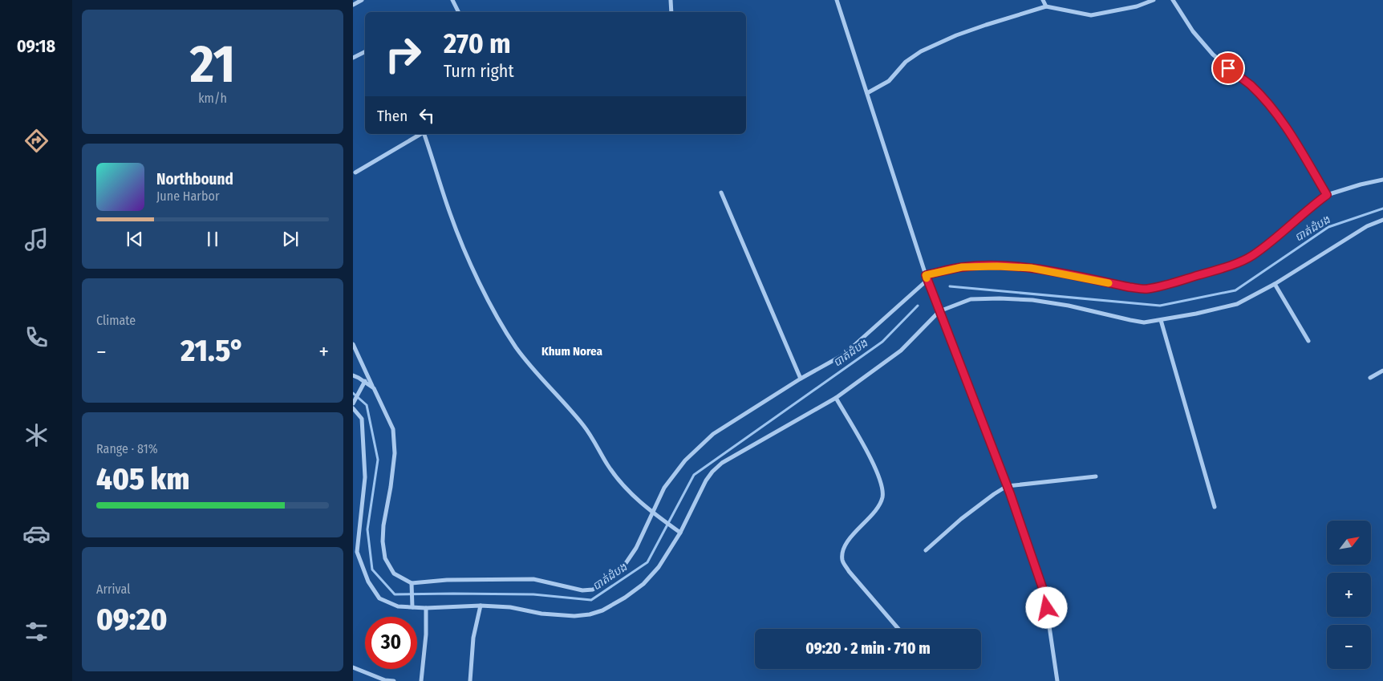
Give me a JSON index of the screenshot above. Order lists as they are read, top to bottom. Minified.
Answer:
{"districts":["Khum Norea"],"water":["បាត់ដំបង"],"north":"top right","page":{"tabs":"09:18","tile":[["21","km/h"],"Climate",["Range · 81%","405 km"],["Arrival","09:20"]],"turn":["270 m","Turn right"],"then":"Then","song":["Northbound","June Harbor"],"heat":["−","21.5°","+"],"map_buttons":["+","−"],"limit":"30","trip":"09:20 · 2 min · 710 m"}}
